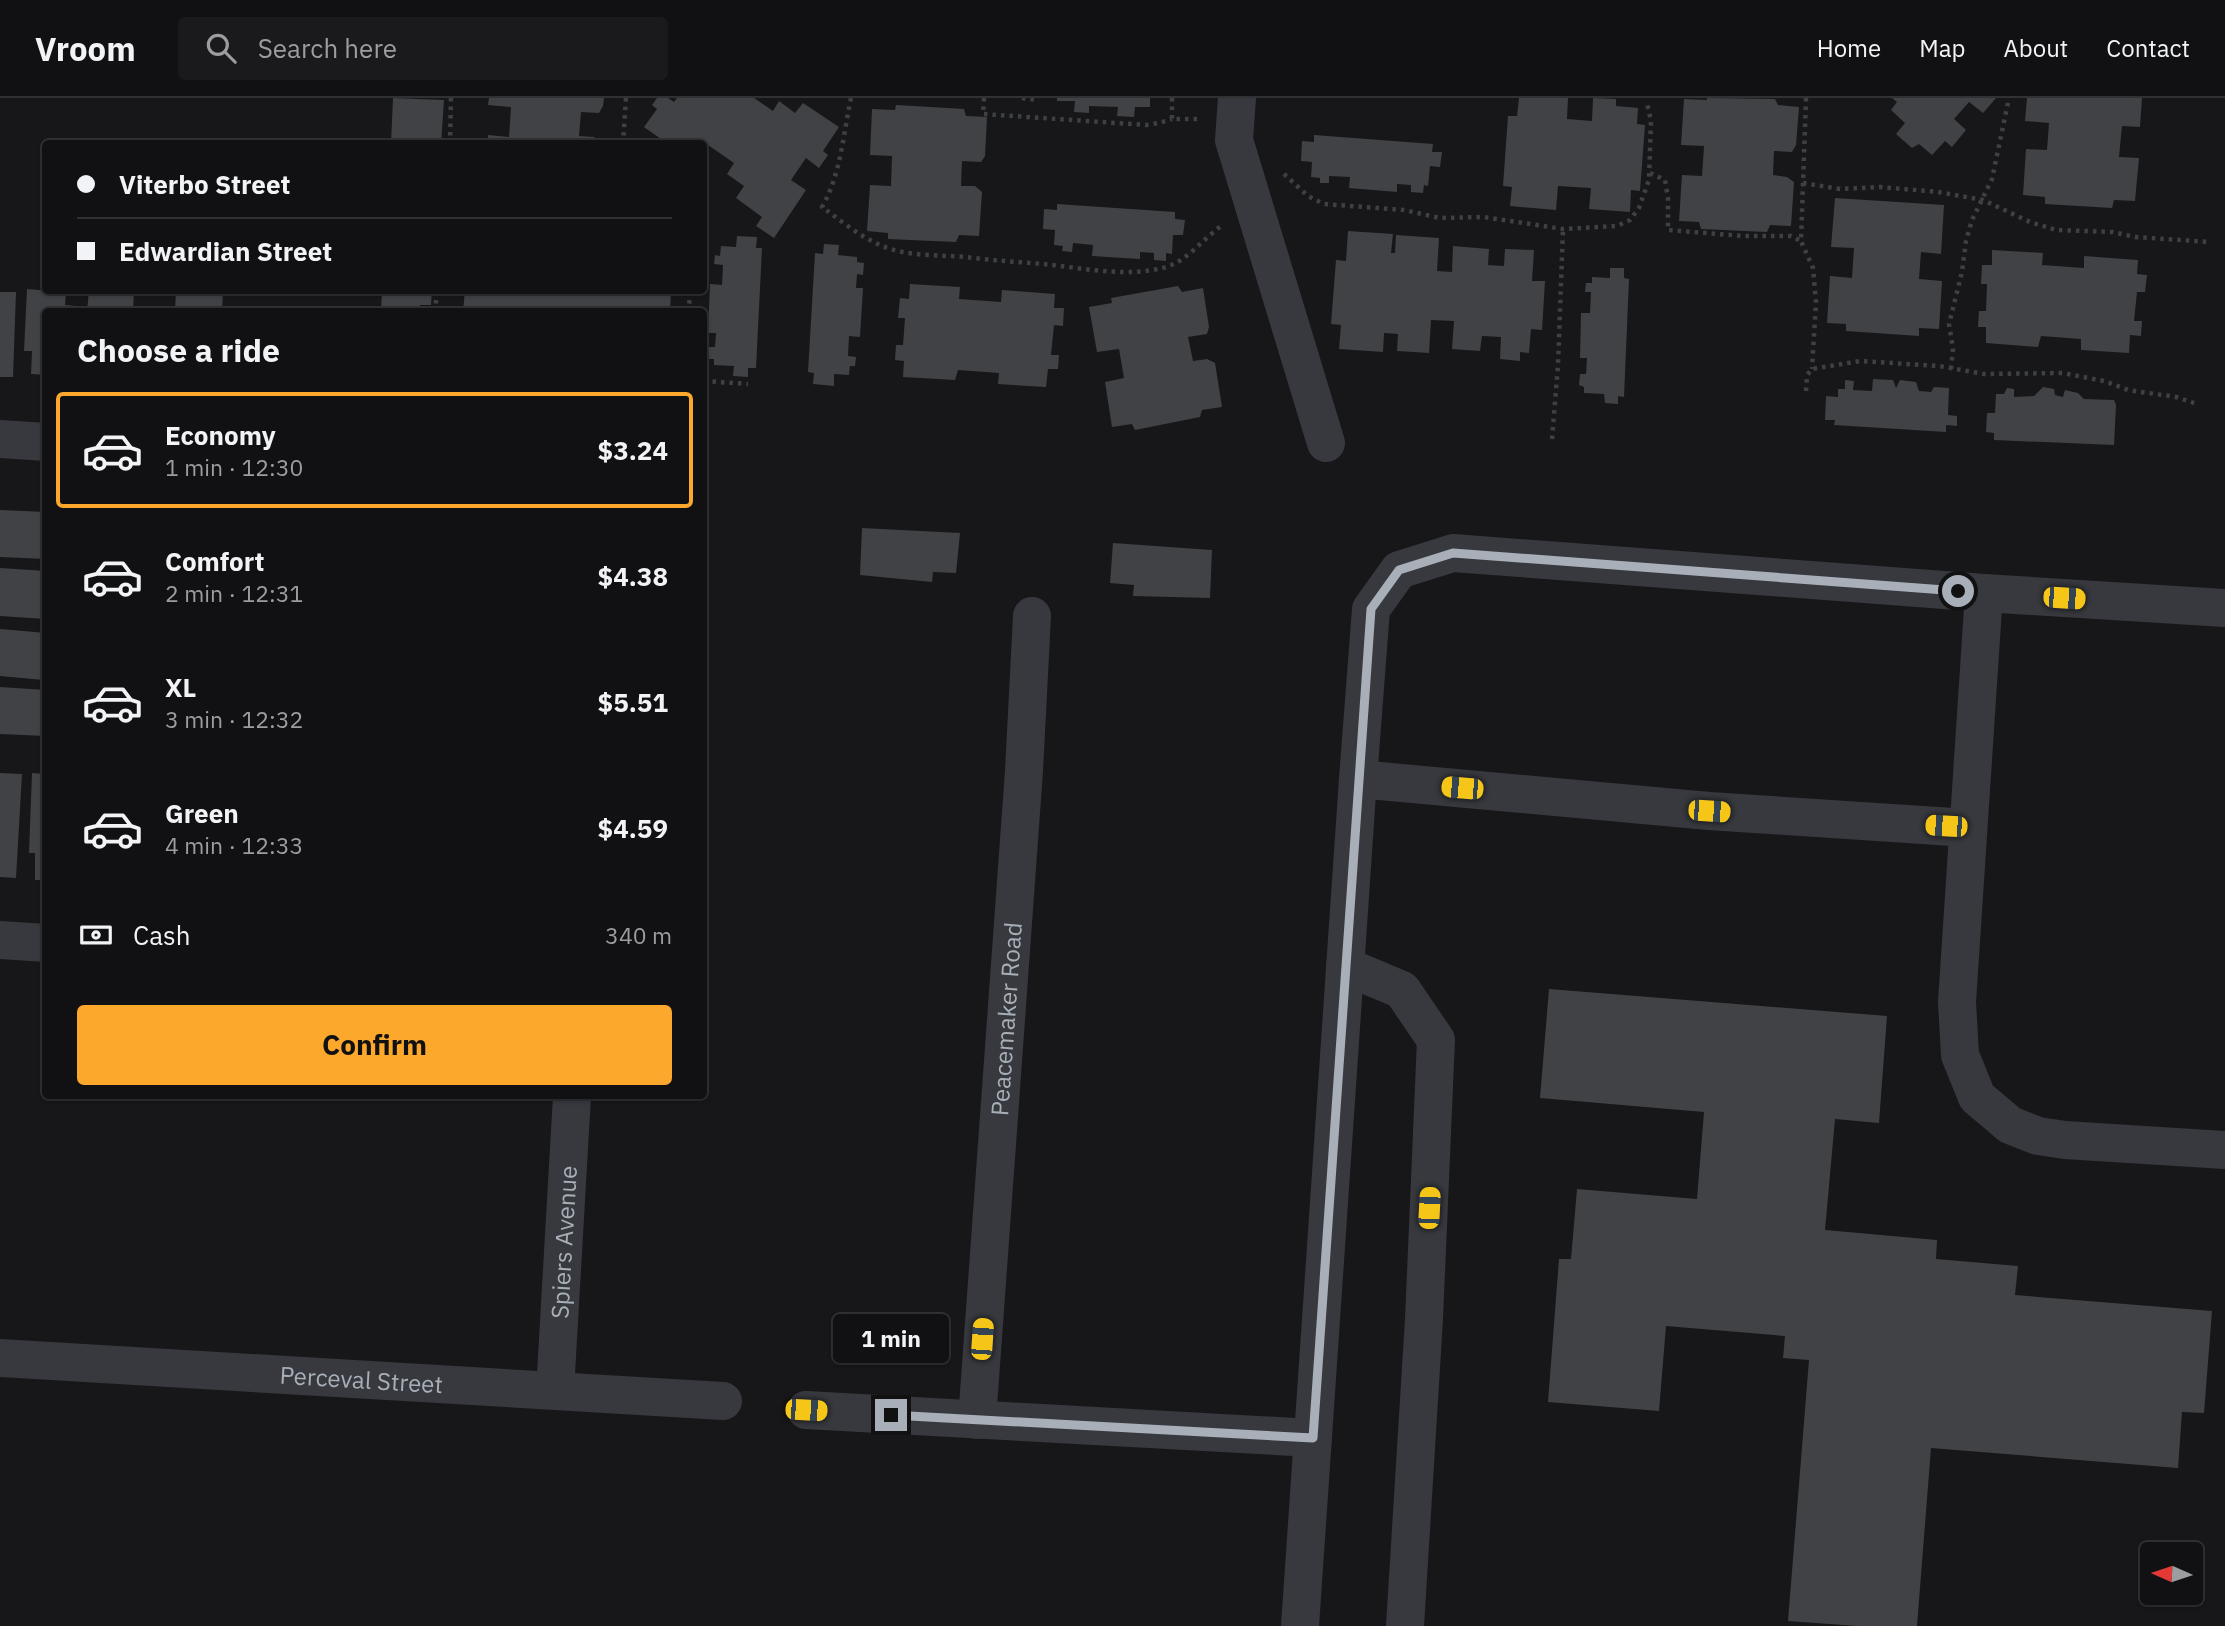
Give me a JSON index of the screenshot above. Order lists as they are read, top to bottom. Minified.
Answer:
{"streets":{"street":["Peacemaker Road","Spiers Avenue","Perceval Street"]},"crossings":[["Spiers Avenue","Perceval Street"]],"north":"left","page":{"header":"Vroom","search":"Search here","nav":["Home","Map","About","Contact"],"banner":["Viterbo Street","Edwardian Street"],"heading":"Choose a ride","list":[{"name":"Economy","note":"1 min · 12:30","value":"$3.24"},{"name":"Comfort","note":"2 min · 12:31","value":"$4.38"},{"name":"XL","note":"3 min · 12:32","value":"$5.51"},{"name":"Green","note":"4 min · 12:33","value":"$4.59"}],"pay":["Cash","340 m"],"buttons":"Confirm","bubble":"1 min"}}
